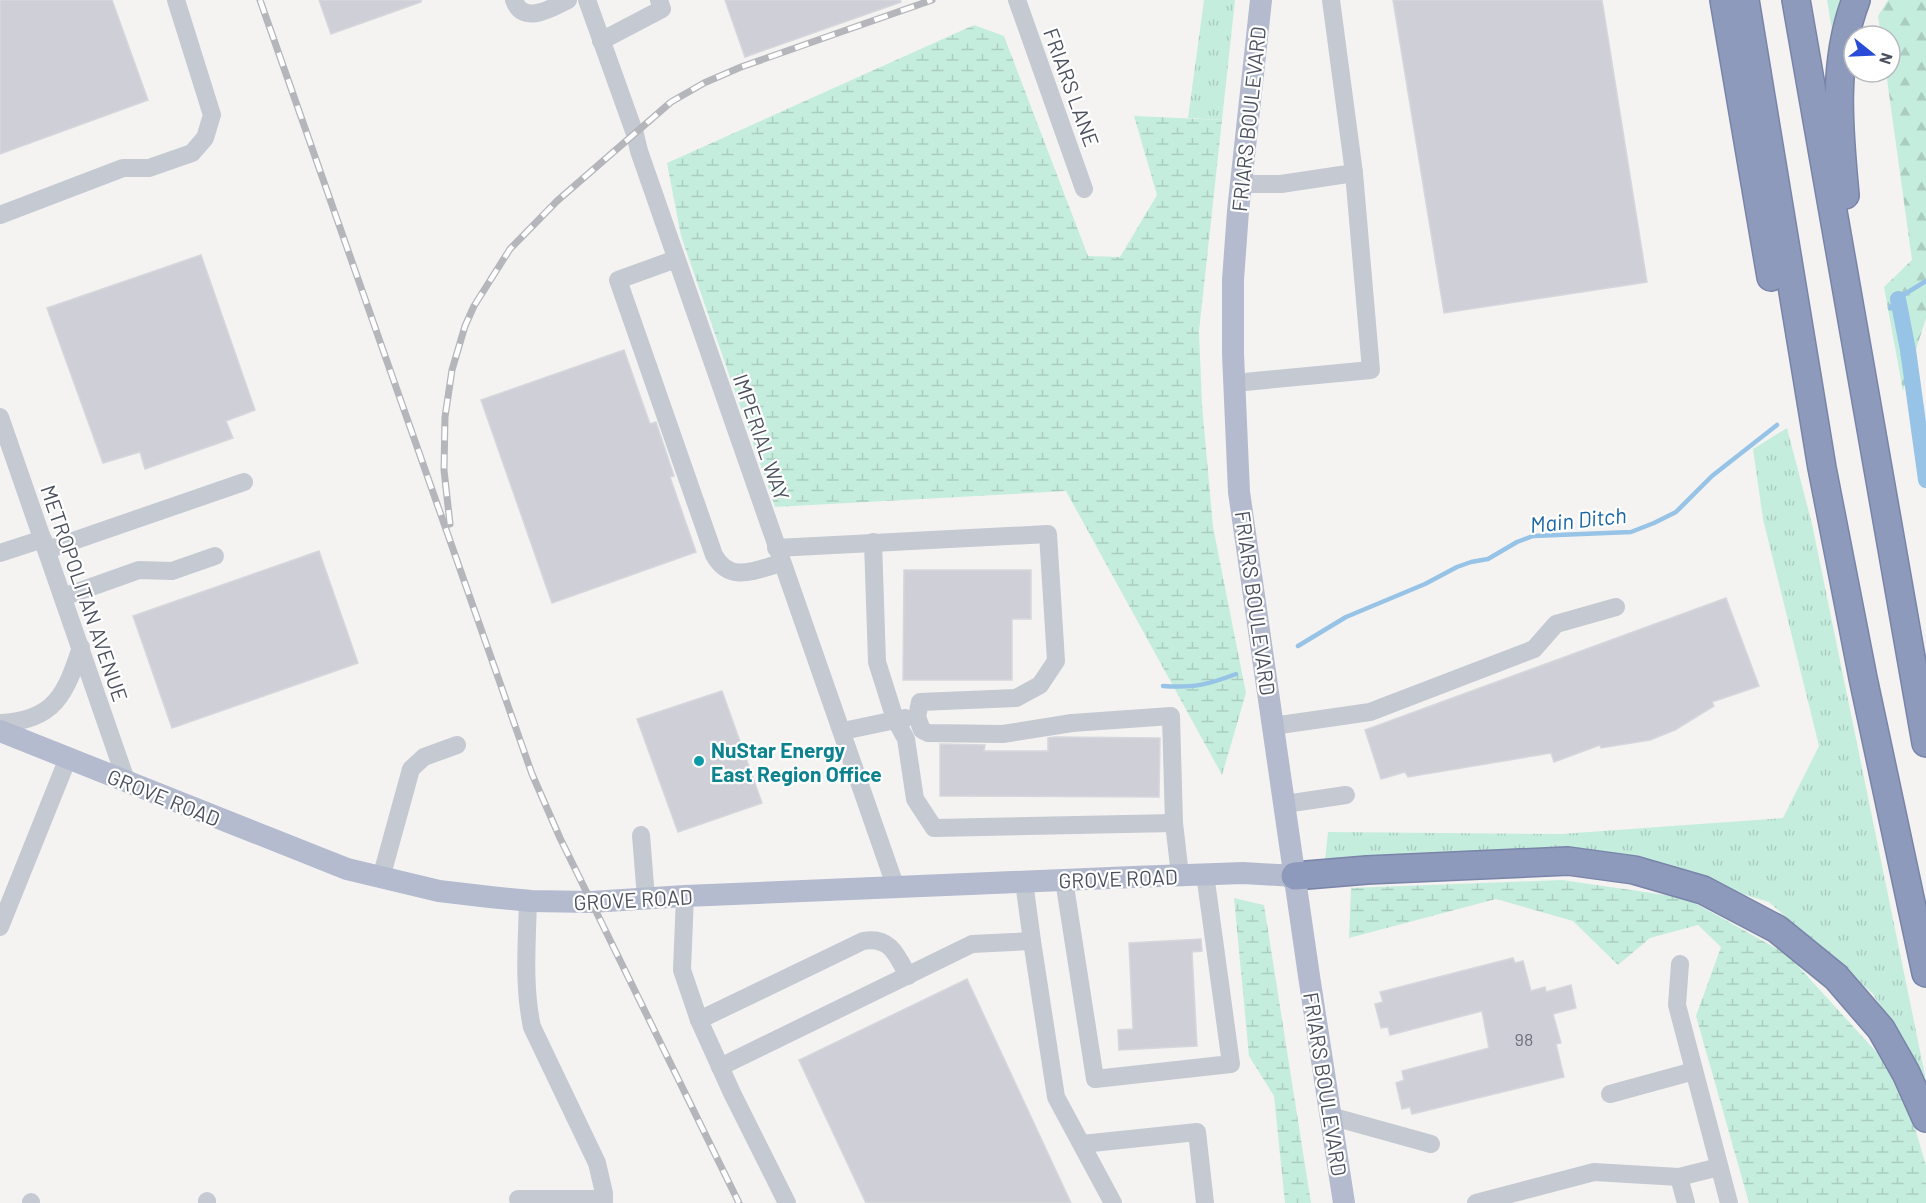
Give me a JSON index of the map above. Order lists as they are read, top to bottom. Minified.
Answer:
{"streets":{"main road":["FRIARS BOULEVARD","GROVE ROAD"],"street":["FRIARS LANE","IMPERIAL WAY","METROPOLITAN AVENUE"]},"crossings":[["FRIARS BOULEVARD","GROVE ROAD"],["IMPERIAL WAY","GROVE ROAD"],["METROPOLITAN AVENUE","GROVE ROAD"]],"water":["Main Ditch"],"places":["NuStar Energy East Region Office"],"house_numbers":["98"],"north":"right"}
